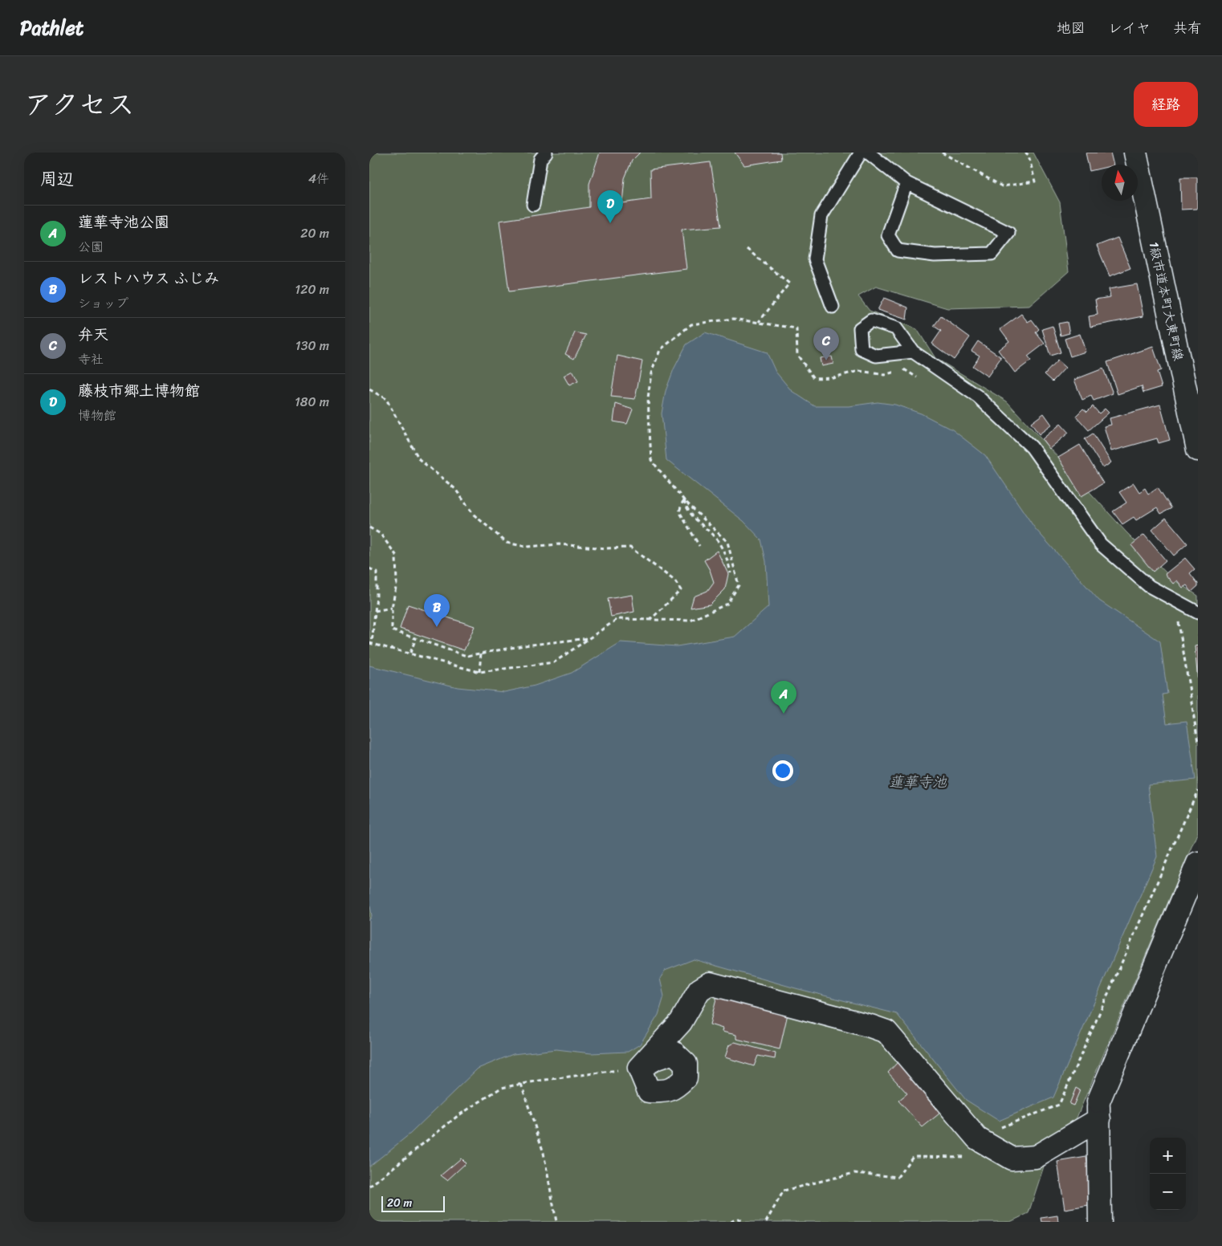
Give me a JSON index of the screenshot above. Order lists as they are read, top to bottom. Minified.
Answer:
{"streets":{"street":["1級市道本町大東町線"]},"water":["蓮華寺池"],"scale_bar":"20 m","north":"top","page":{"header":"Pathlet","nav":["地図","レイヤ","共有"],"title":"アクセス","buttons":"経路","heading":["周辺","4件"],"pins":["D","C","B","A"],"list":[{"mark":"A","name":"蓮華寺池公園","note":"公園","value":"20 m"},{"mark":"B","name":"レストハウス ふじみ","note":"ショップ","value":"120 m"},{"mark":"C","name":"弁天","note":"寺社","value":"130 m"},{"mark":"D","name":"藤枝市郷土博物館","note":"博物館","value":"180 m"}],"map_buttons":["+","−"],"scale":"20 m"}}
